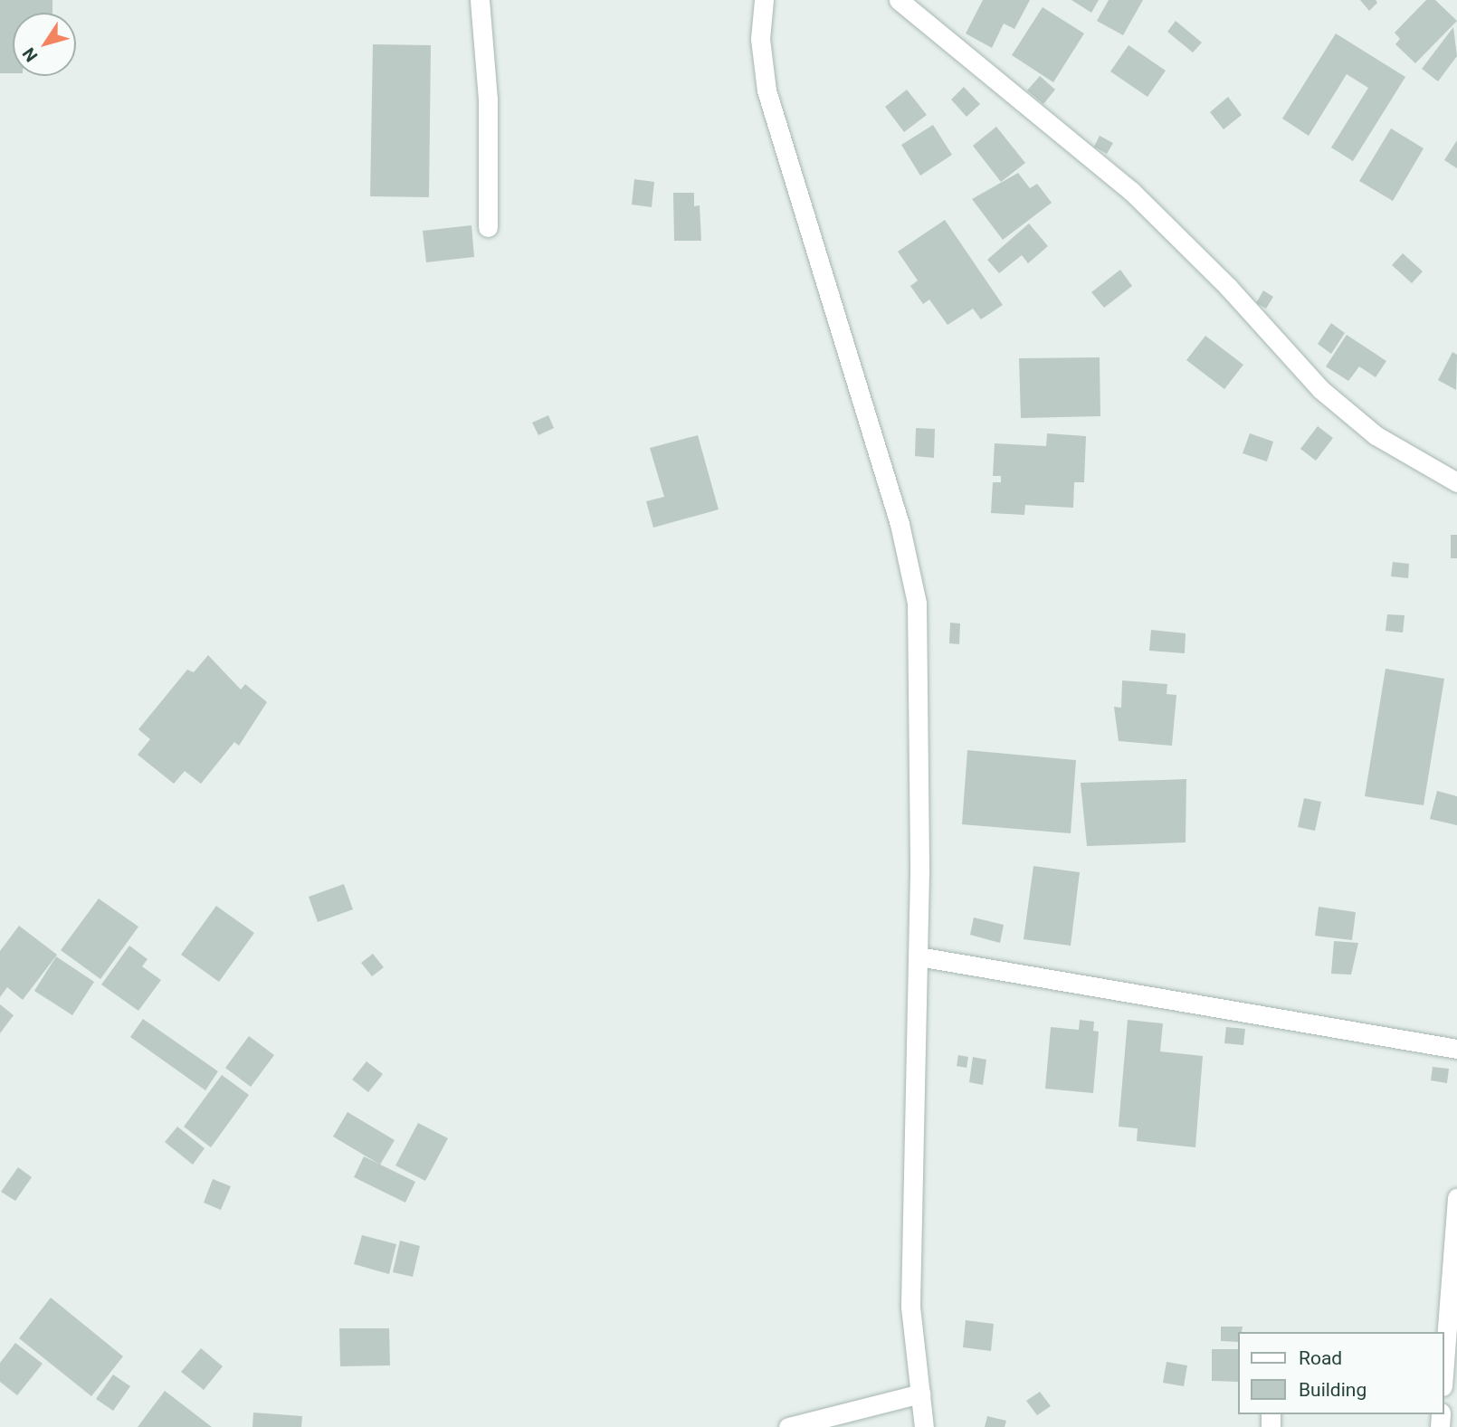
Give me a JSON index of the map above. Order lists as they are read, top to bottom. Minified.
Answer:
{"legend":["Road","Building"],"north":"bottom left"}
